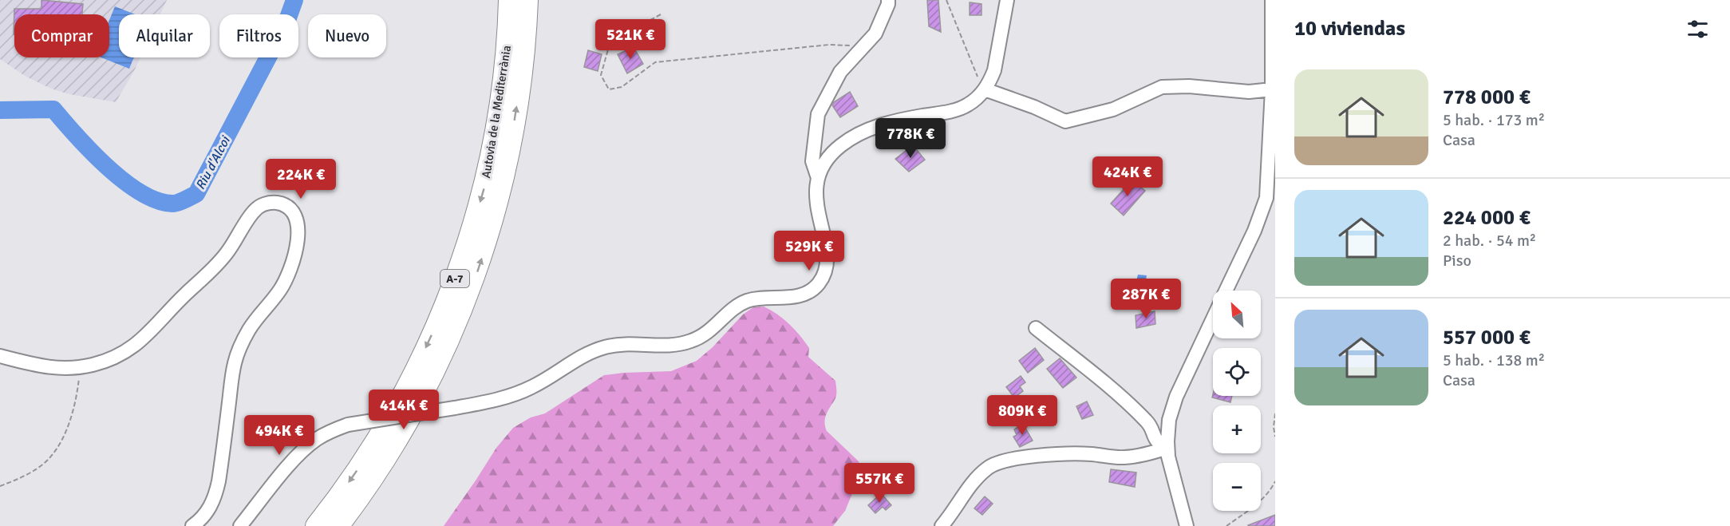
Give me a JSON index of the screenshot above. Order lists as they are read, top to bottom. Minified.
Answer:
{"streets":{"highway":["Autovia de la Mediterrània","A-7"]},"water":["Riu d'Alcoi"],"north":"top left","page":{"heading":"10 viviendas","chip":["Comprar","Alquilar","Filtros","Nuevo"],"price":["521K €","778K €","424K €","224K €","529K €","287K €","414K €","809K €","494K €","557K €"],"list":[{"name":"778 000 €","note":"5 hab. · 173 m² · Casa"},{"name":"224 000 €","note":"2 hab. · 54 m² · Piso"},{"name":"557 000 €","note":"5 hab. · 138 m² · Casa"}],"map_buttons":["+","−"]}}
